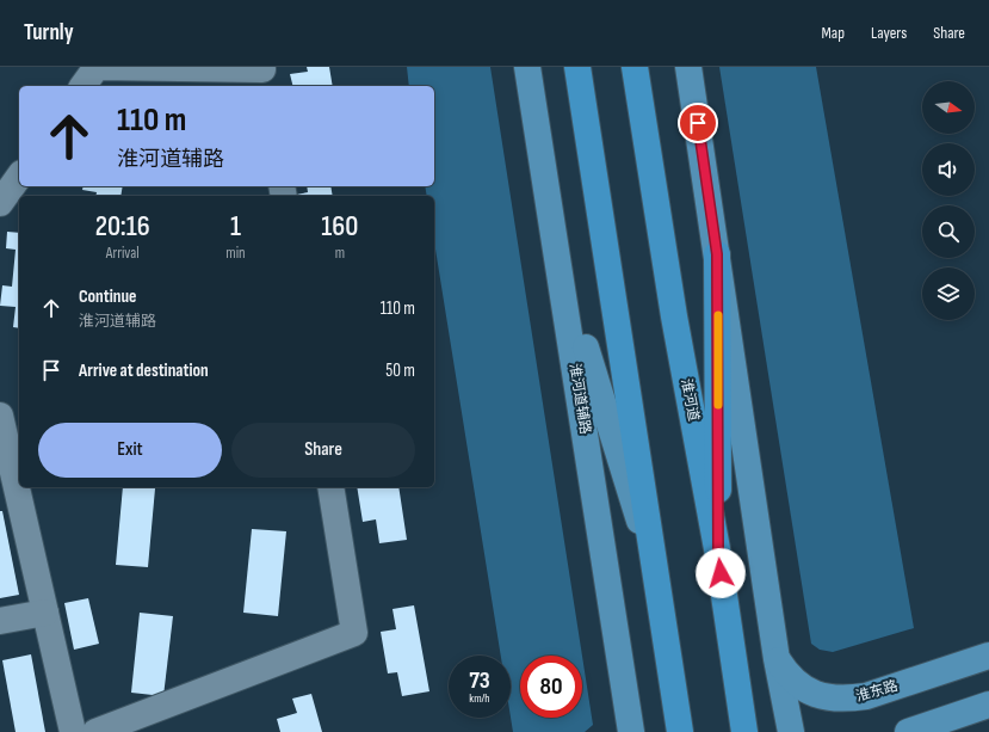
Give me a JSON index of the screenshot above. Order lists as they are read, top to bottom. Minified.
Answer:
{"streets":{"highway":["淮河道"],"main road":["淮河道辅路","淮东路"]},"north":"right","page":{"header":"Turnly","nav":["Map","Layers","Share"],"turn":["110 m","淮河道辅路"],"eta":["20:16","Arrival","1","min","160","m"],"list":[{"name":"Continue","note":"淮河道辅路","value":"110 m"},{"name":"Arrive at destination","value":"50 m"}],"buttons":["Exit","Share"],"speed":"73 km/h","limit":"80"}}
